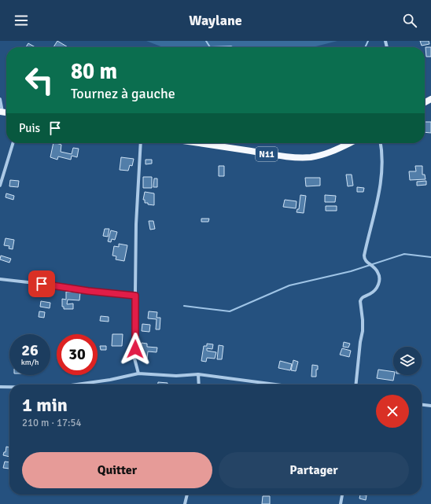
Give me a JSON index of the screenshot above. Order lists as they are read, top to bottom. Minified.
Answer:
{"streets":{"highway":["N11"]},"page":{"header":"Waylane","turn":["80 m","Tournez à gauche"],"then":"Puis","speed":"26 km/h","limit":"30","heading":["1 min","210 m · 17:54"],"buttons":["Quitter","Partager"]}}
